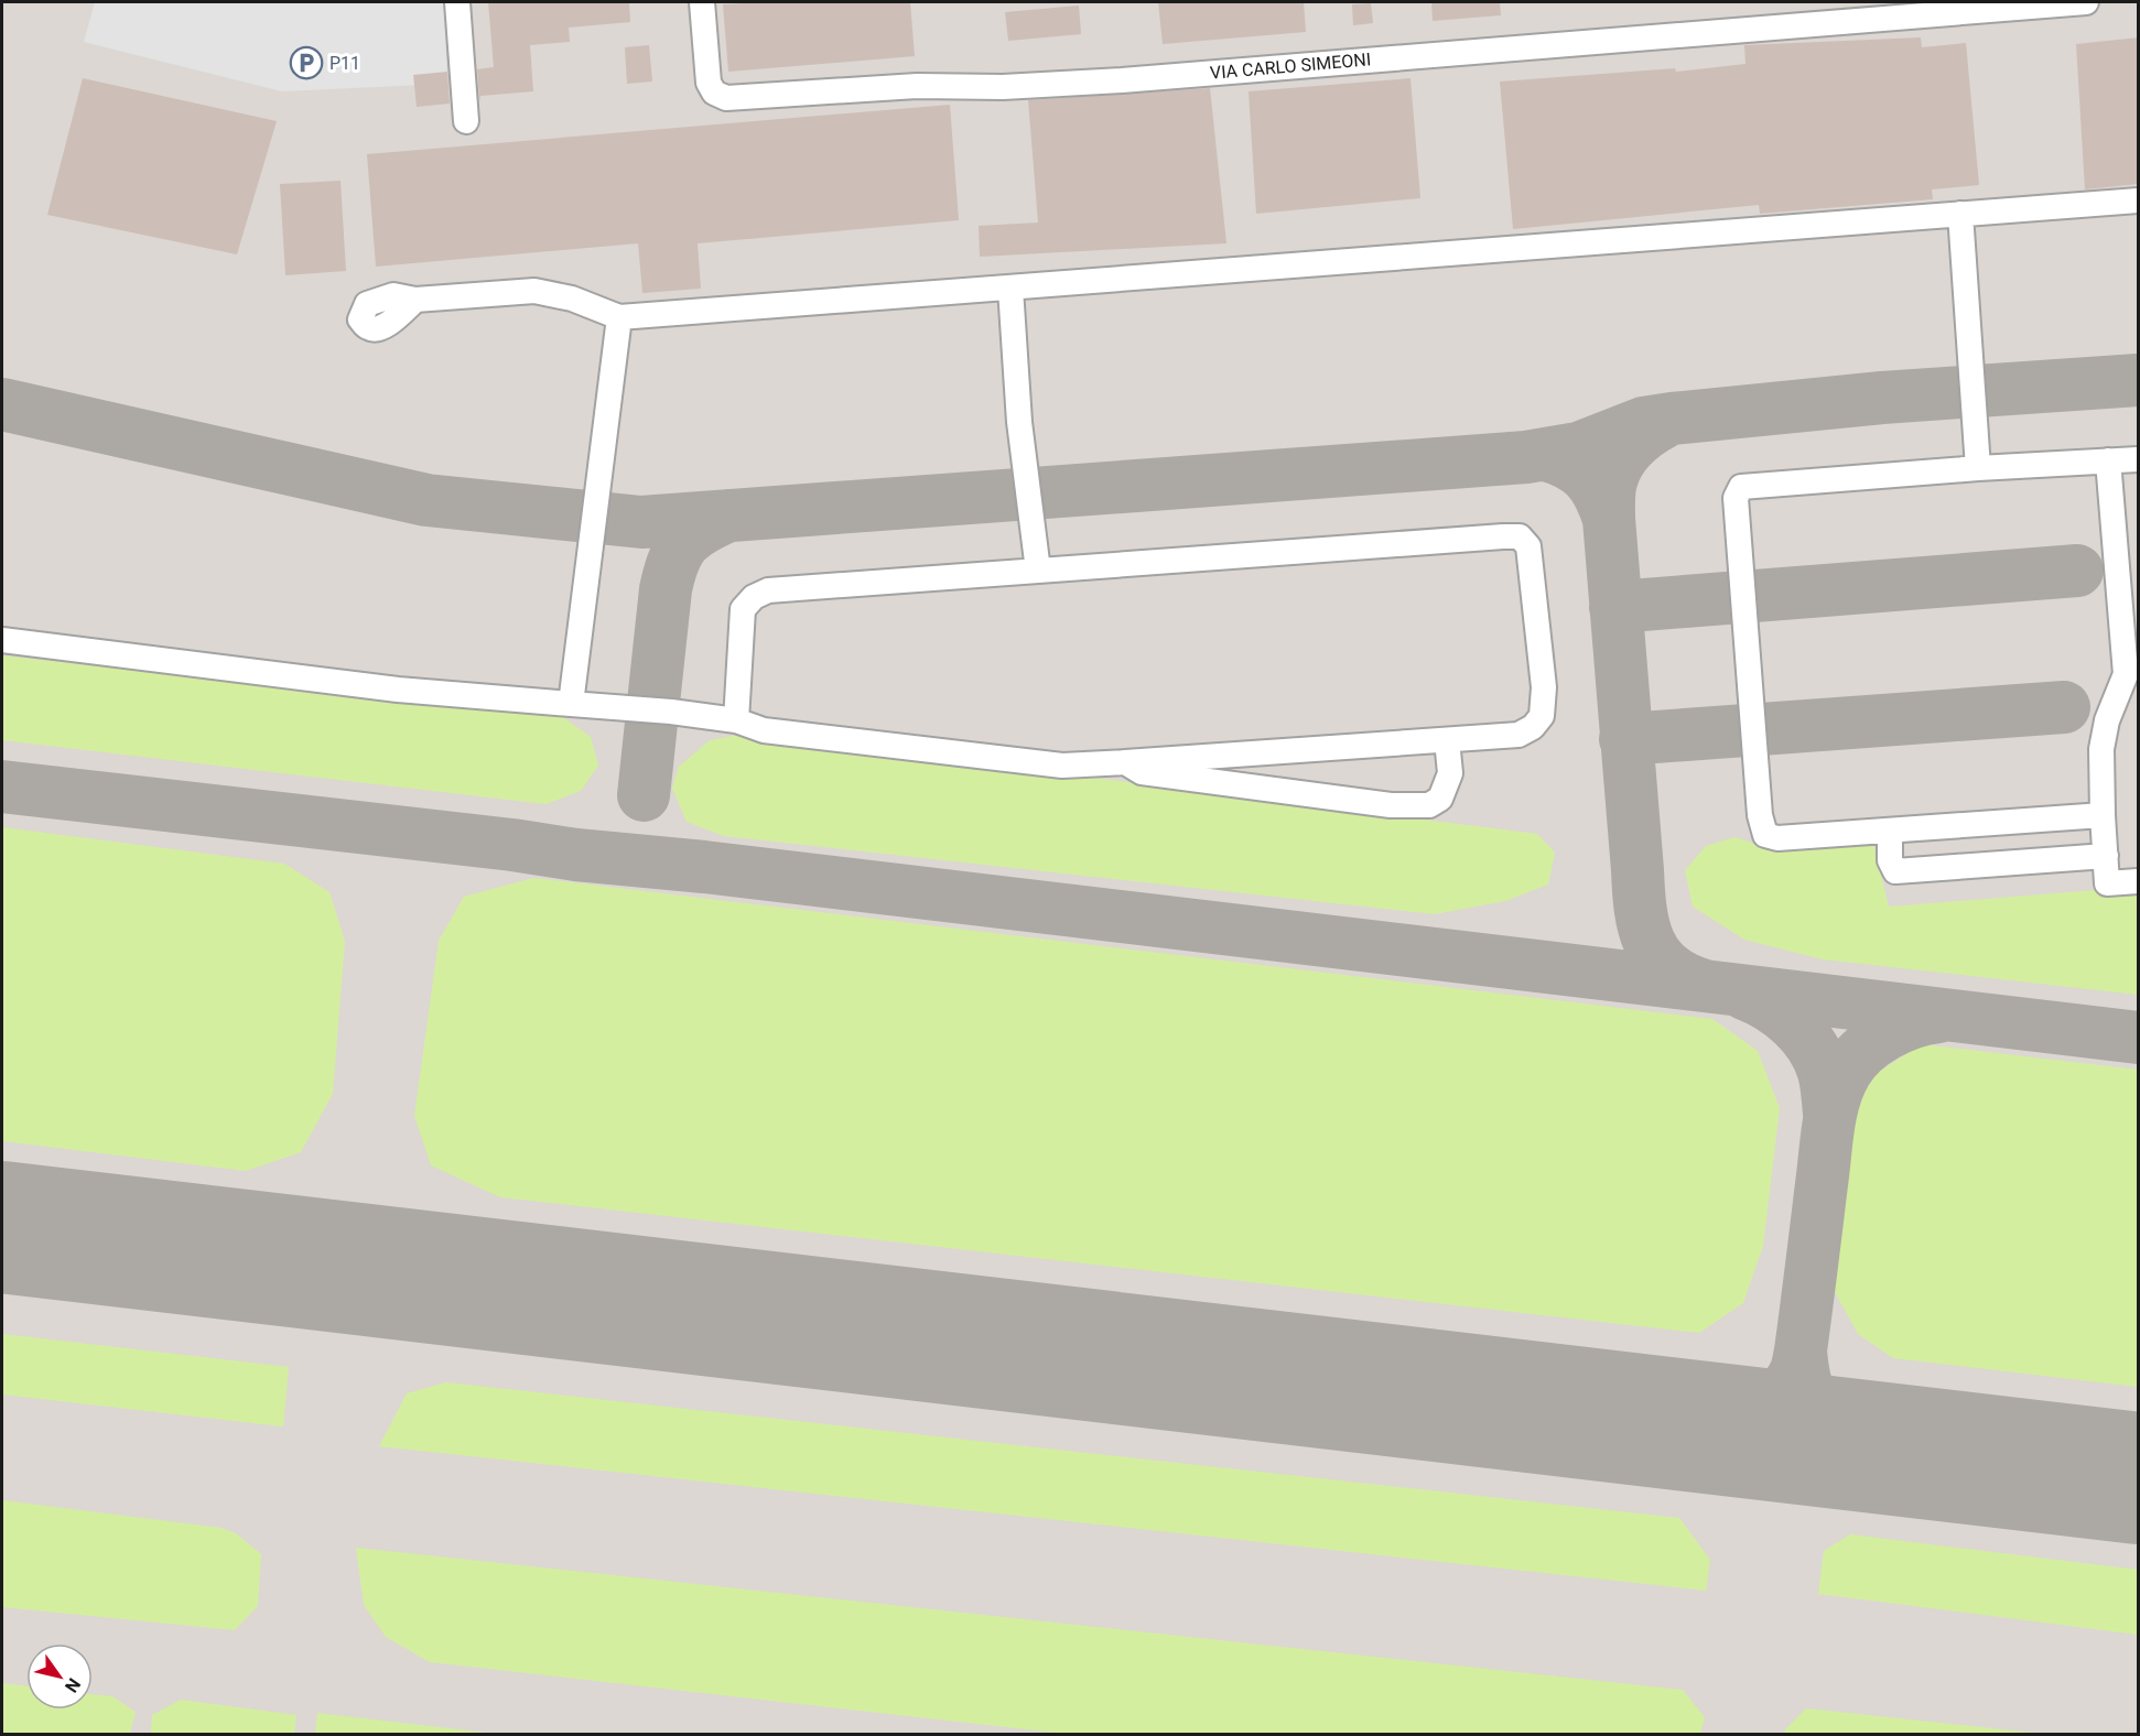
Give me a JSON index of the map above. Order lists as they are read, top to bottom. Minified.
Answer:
{"streets":{"lane":["VIA CARLO SIMEONI"]},"places":{"parking":["P11"]},"north":"bottom right"}
